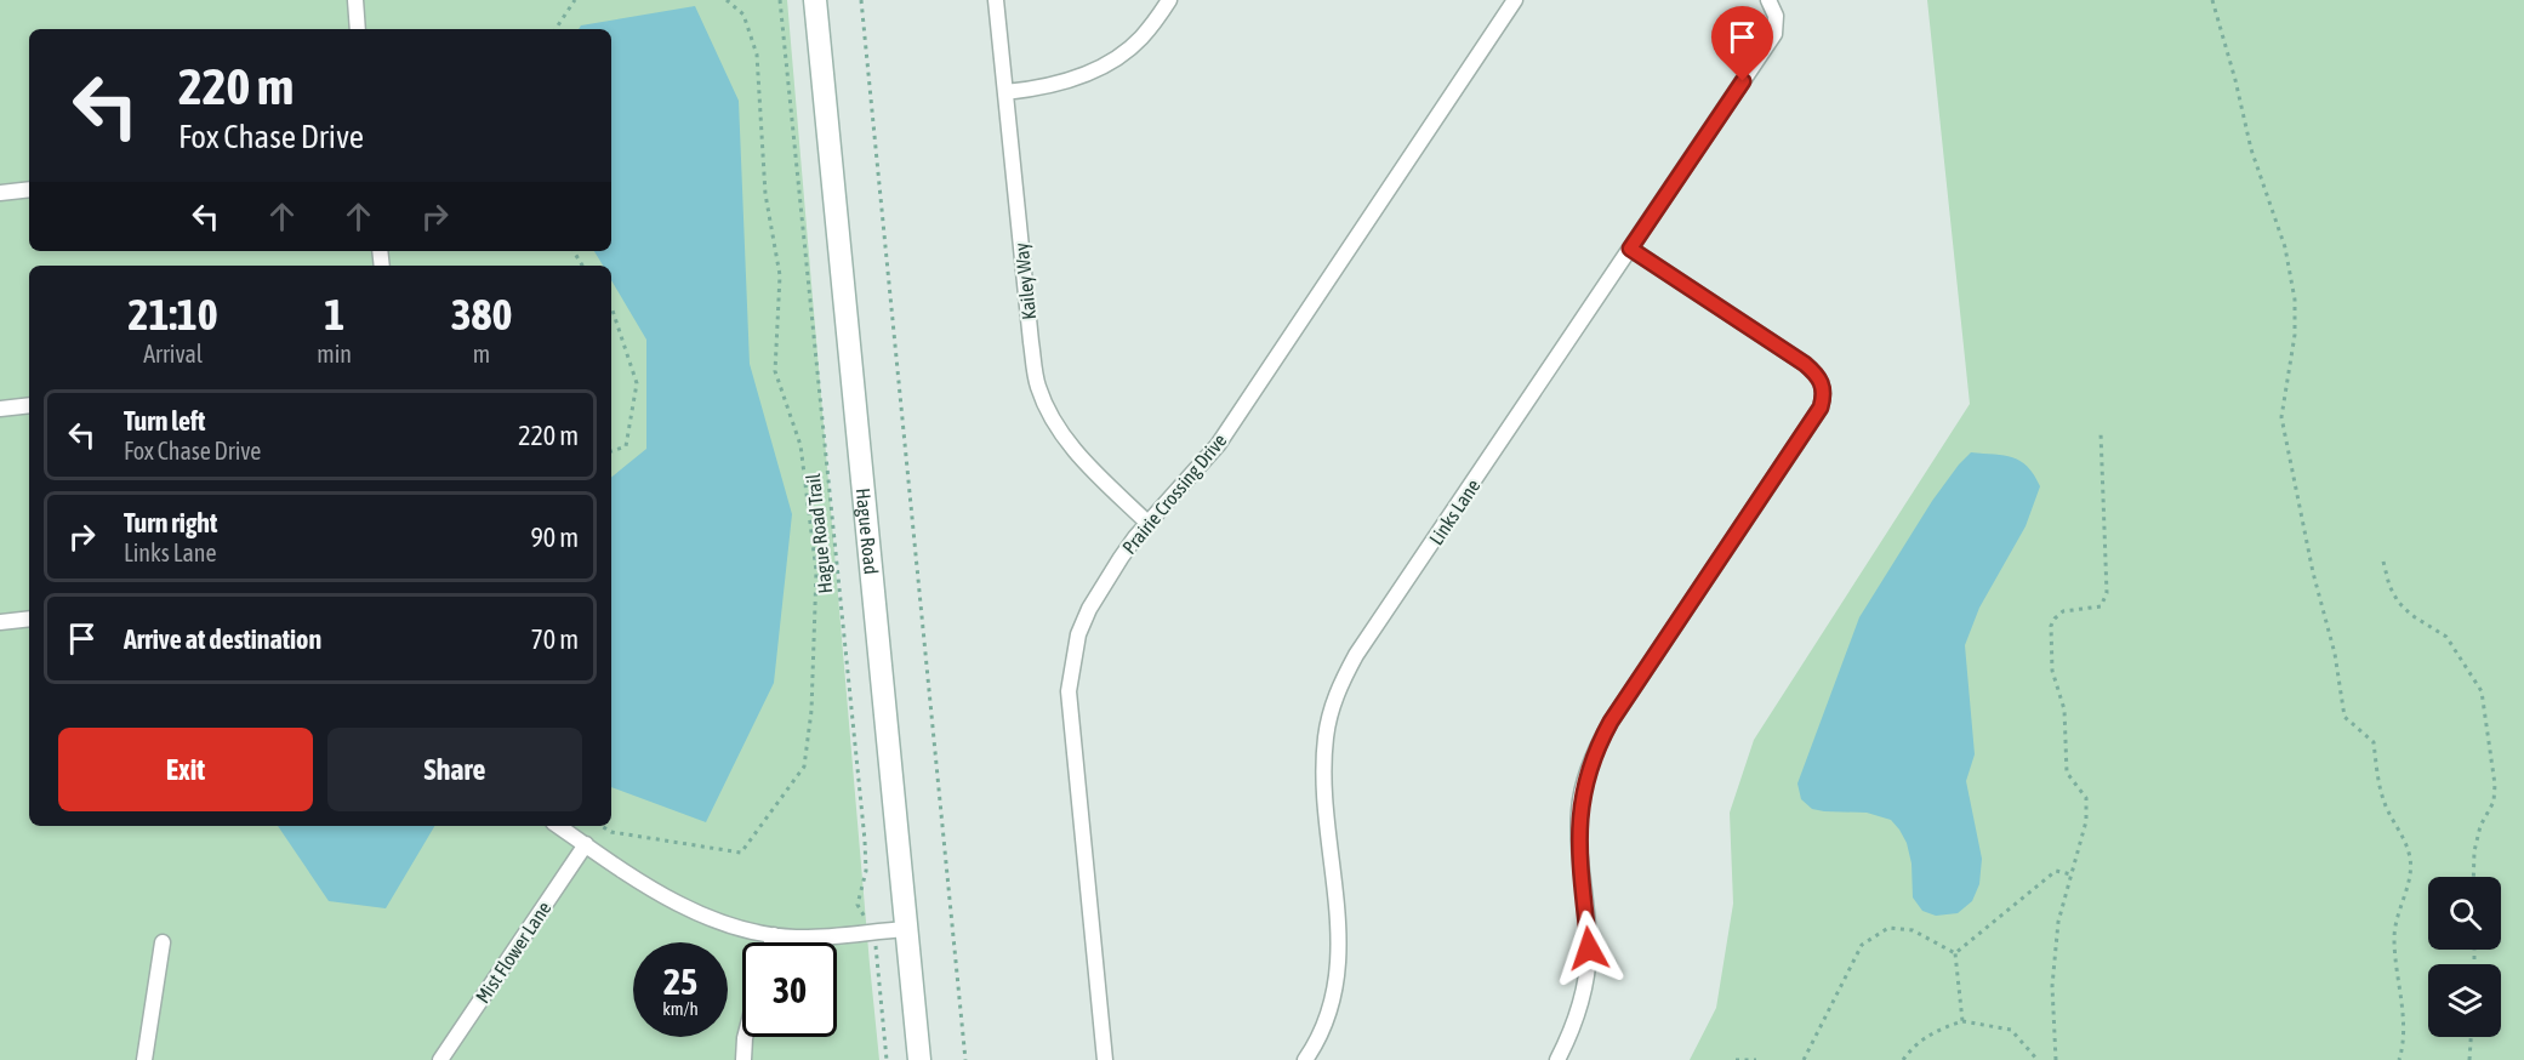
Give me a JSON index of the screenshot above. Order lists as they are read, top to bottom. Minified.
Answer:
{"streets":{"main road":["Hague Road"],"street":["Kailey Way","Prairie Crossing Drive","Links Lane","Mist Flower Lane"],"path":["Hague Road Trail"]},"crossings":[["Kailey Way","Prairie Crossing Drive"]],"page":{"turn":["220 m","Fox Chase Drive"],"eta":["21:10","Arrival","1","min","380","m"],"list":[{"name":"Turn left","note":"Fox Chase Drive","value":"220 m"},{"name":"Turn right","note":"Links Lane","value":"90 m"},{"name":"Arrive at destination","value":"70 m"}],"buttons":["Exit","Share"],"speed":"25 km/h","limit":"30"}}
